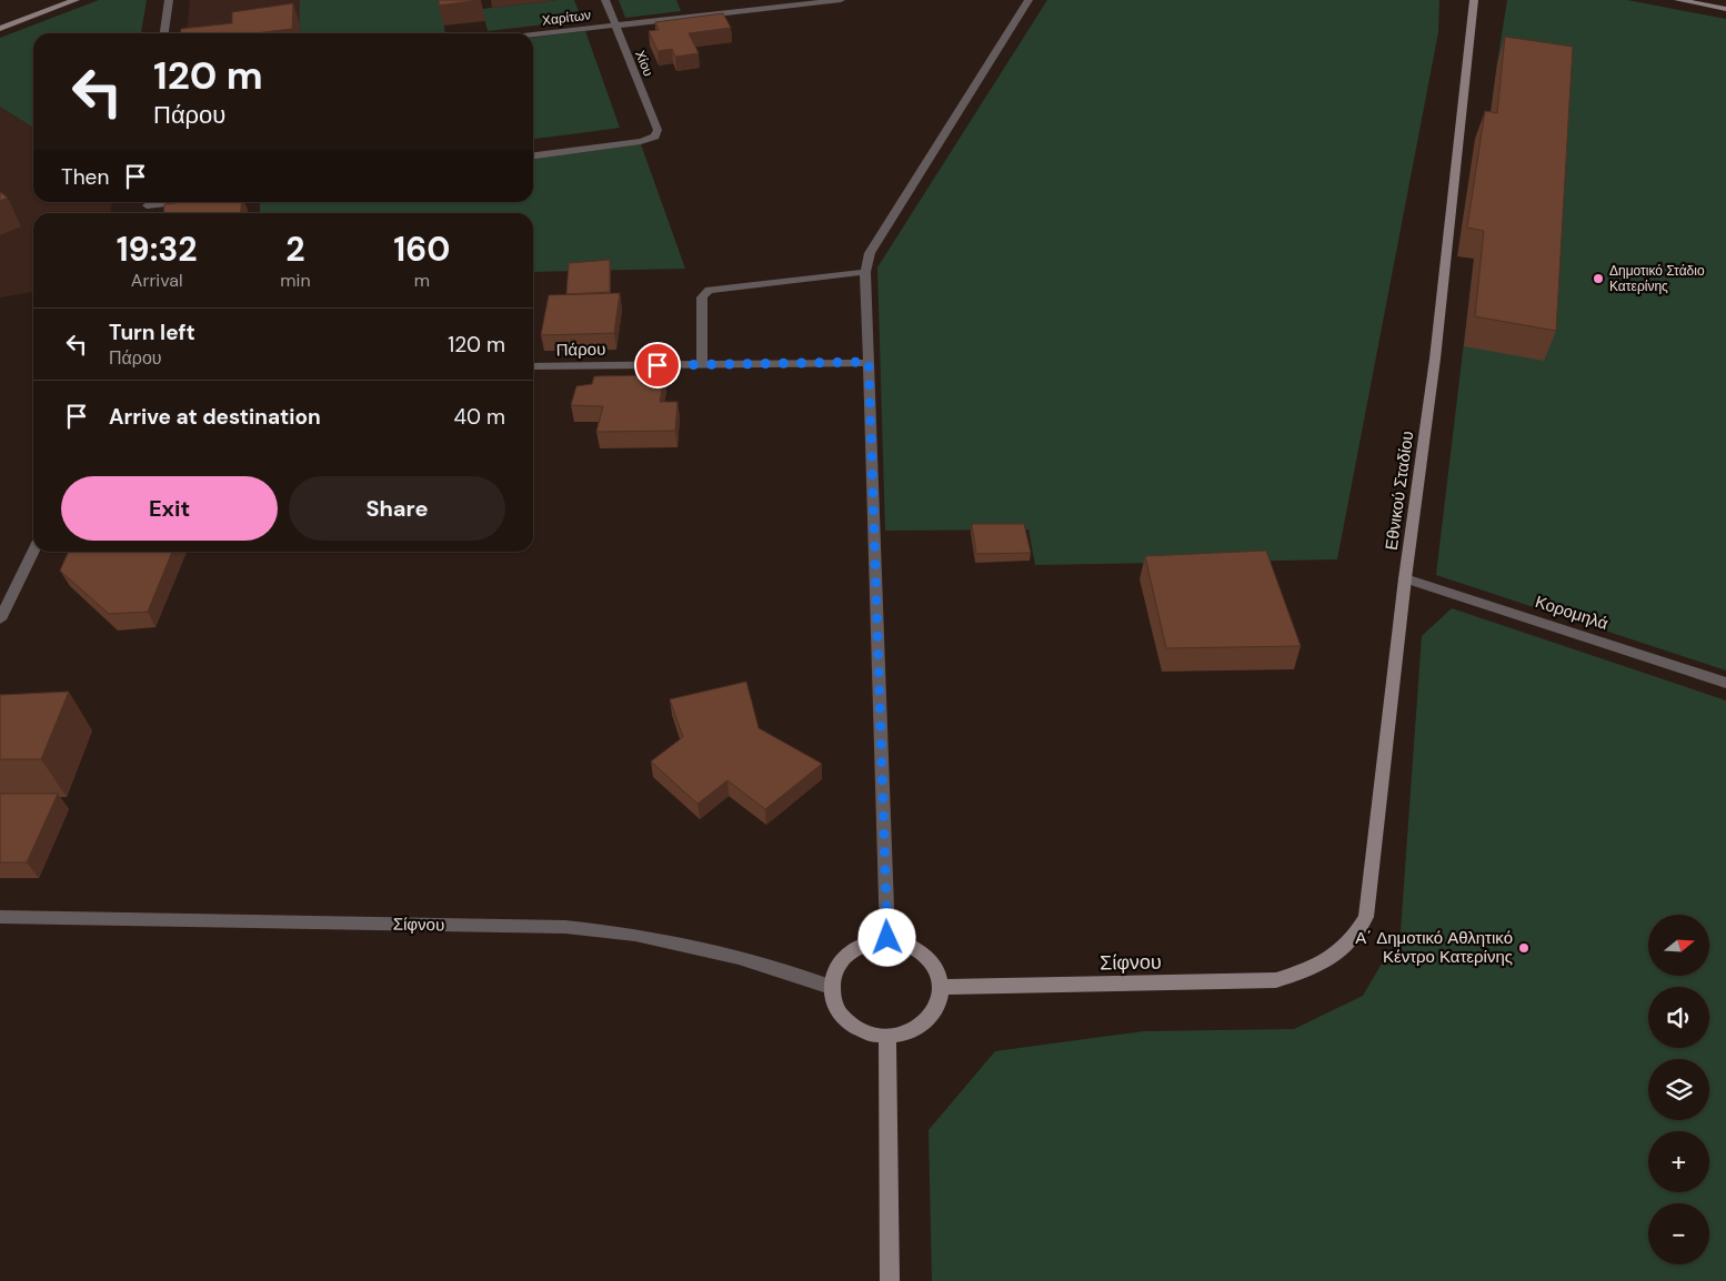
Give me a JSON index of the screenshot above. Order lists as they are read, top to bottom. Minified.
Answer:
{"streets":{"street":["Χαρίτων","Χίου","Πάρου","Εθνικού Σταδίου","Κορομηλά","Σίφνου"]},"crossings":[["Χαρίτων","Χίου"],["Εθνικού Σταδίου","Κορομηλά"],["Εθνικού Σταδίου","Σίφνου"]],"places":["Δημοτικό Στάδιο Κατερίνης","Α΄ Δημοτικό Αθλητικό Κέντρο Κατερίνης"],"north":"right","page":{"turn":["120 m","Πάρου"],"then":"Then","eta":["19:32","Arrival","2","min","160","m"],"list":[{"name":"Turn left","note":"Πάρου","value":"120 m"},{"name":"Arrive at destination","value":"40 m"}],"buttons":["Exit","Share"],"map_buttons":["+","−"]}}
